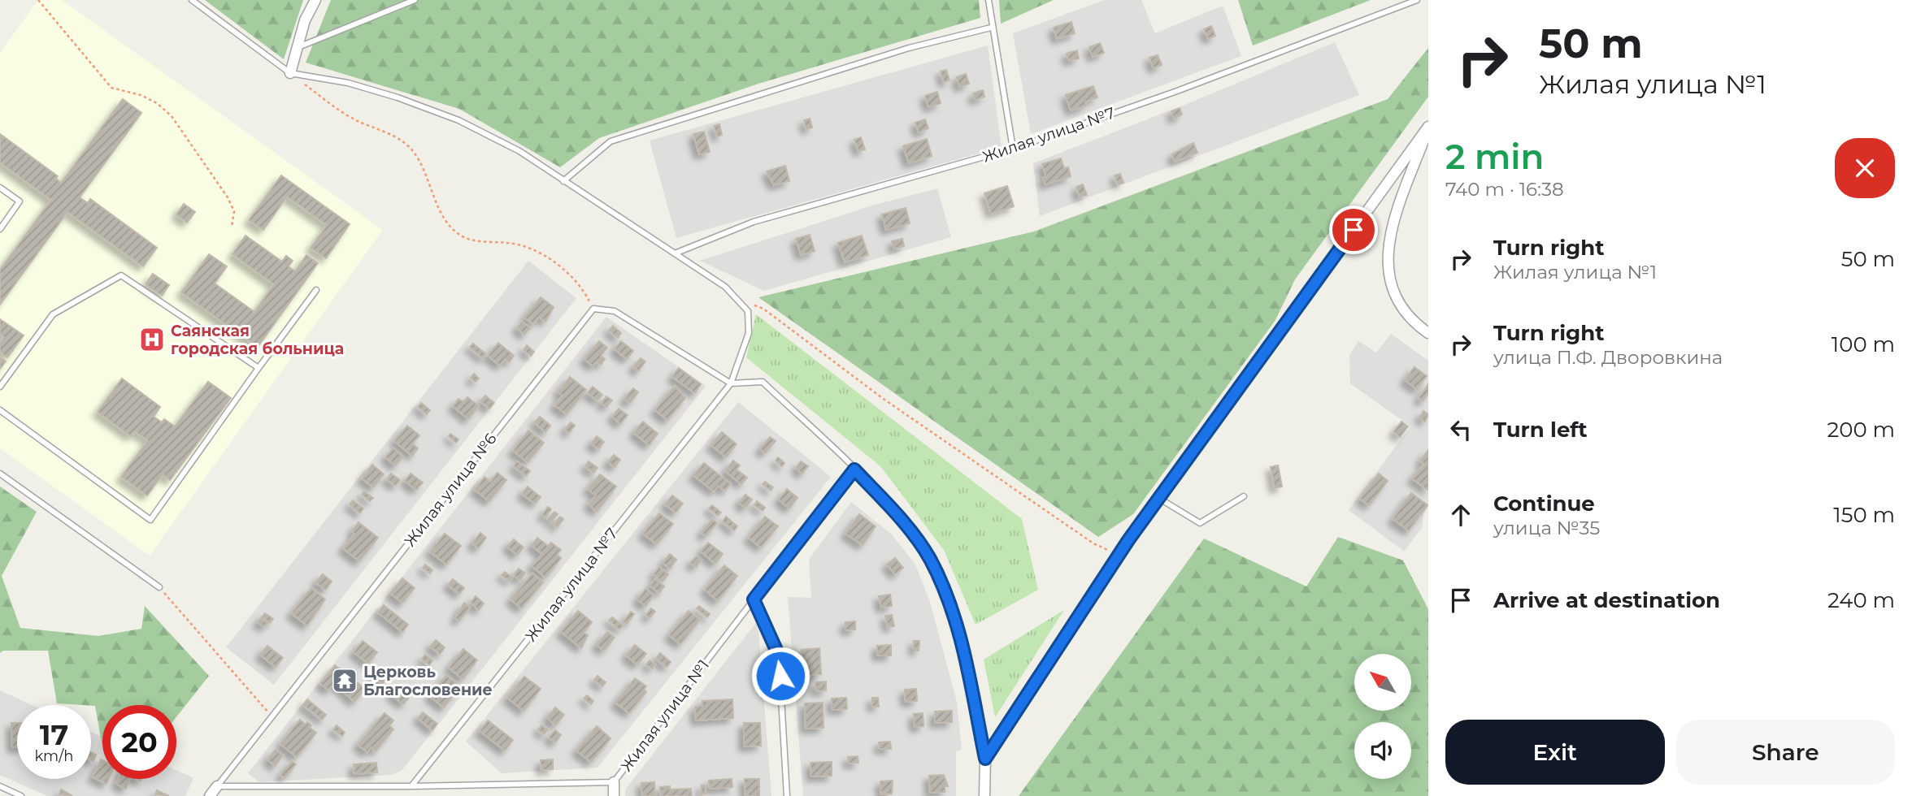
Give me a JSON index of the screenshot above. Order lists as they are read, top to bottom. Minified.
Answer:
{"streets":{"street":["Жилая улица №6"],"lane":["Жилая улица №7","Жилая улица №1"]},"crossings":[["Жилая улица №7","Жилая улица №1"],["Жилая улица №6","Жилая улица №1"]],"places":{"hospital":["Саянская городская больница"],"temple":["Церковь Благословение"]},"north":"top left","page":{"turn":["50 m","Жилая улица №1"],"heading":["2 min","740 m · 16:38"],"list":[{"name":"Turn right","note":"Жилая улица №1","value":"50 m"},{"name":"Turn right","note":"улица П.Ф. Дворовкина","value":"100 m"},{"name":"Turn left","value":"200 m"},{"name":"Continue","note":"улица №35","value":"150 m"},{"name":"Arrive at destination","value":"240 m"}],"speed":"17 km/h","limit":"20","buttons":["Exit","Share"]}}
